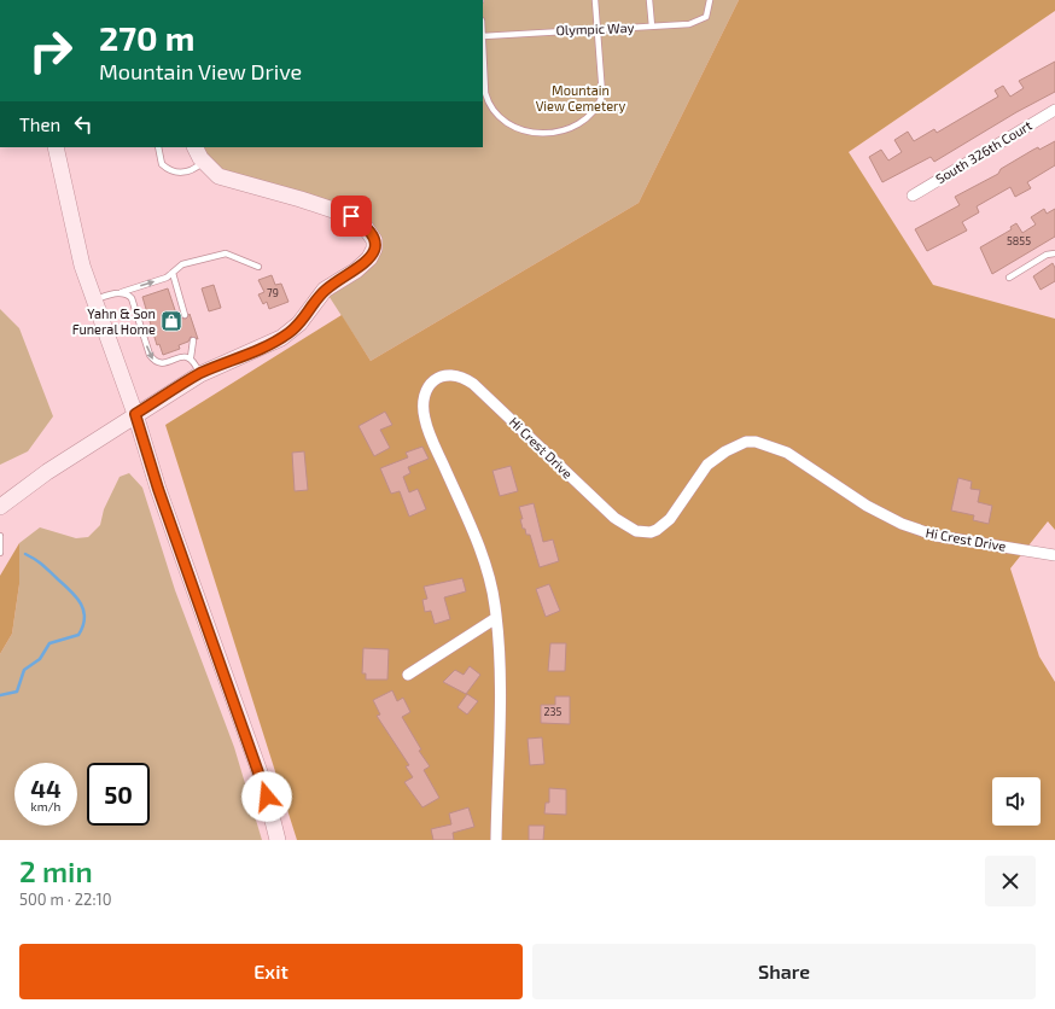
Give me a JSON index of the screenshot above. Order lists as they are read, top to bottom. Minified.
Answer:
{"streets":{"street":["South 326th Court","Hi Crest Drive"],"lane":["Olympic Way"]},"parks":["Mountain View Cemetery"],"places":{"shop":["Yahn & Son Funeral Home"]},"house_numbers":["5855","79","235"],"page":{"turn":["270 m","Mountain View Drive"],"then":"Then","speed":"44 km/h","limit":"50","heading":["2 min","500 m · 22:10"],"buttons":["Exit","Share"]}}
